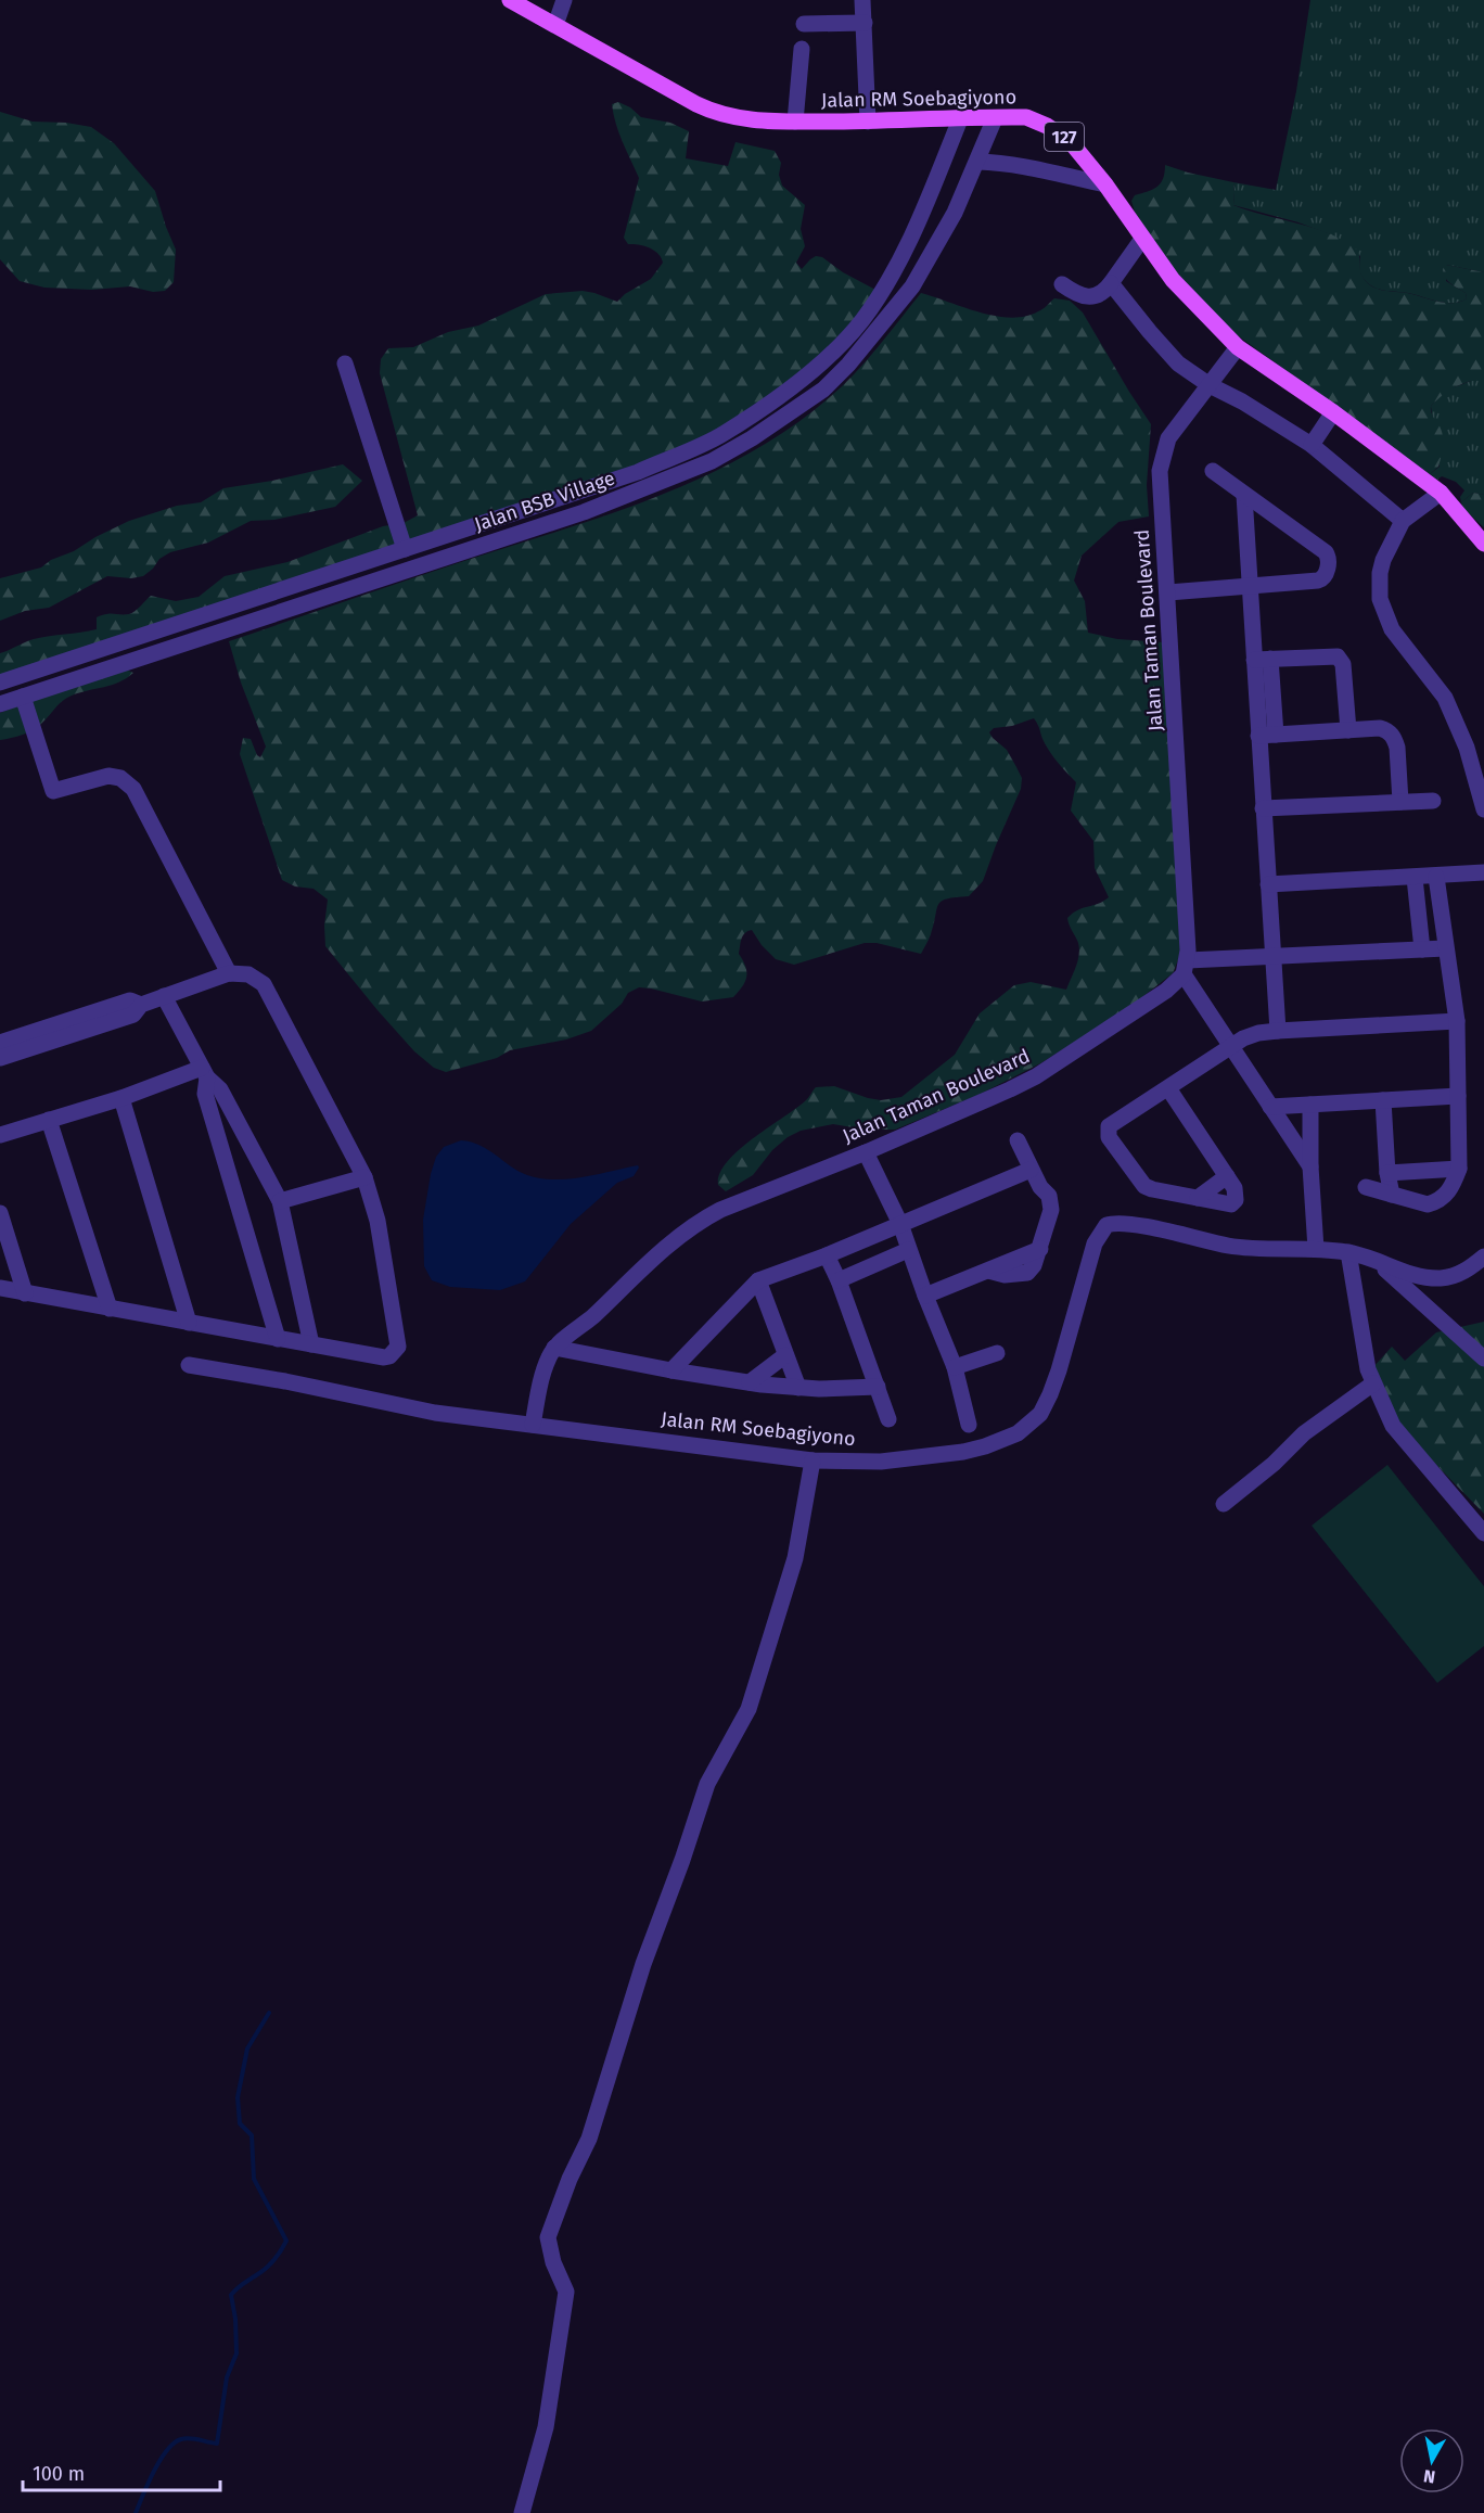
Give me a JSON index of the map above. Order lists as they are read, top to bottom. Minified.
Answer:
{"streets":{"main road":["Jalan RM Soebagiyono","127"],"street":["Jalan BSB Village","Jalan Taman Boulevard"]},"crossings":[["Jalan RM Soebagiyono","Jalan BSB Village"],["Jalan RM Soebagiyono","Jalan Taman Boulevard"]],"scale_bar":"100 m","north":"bottom"}
